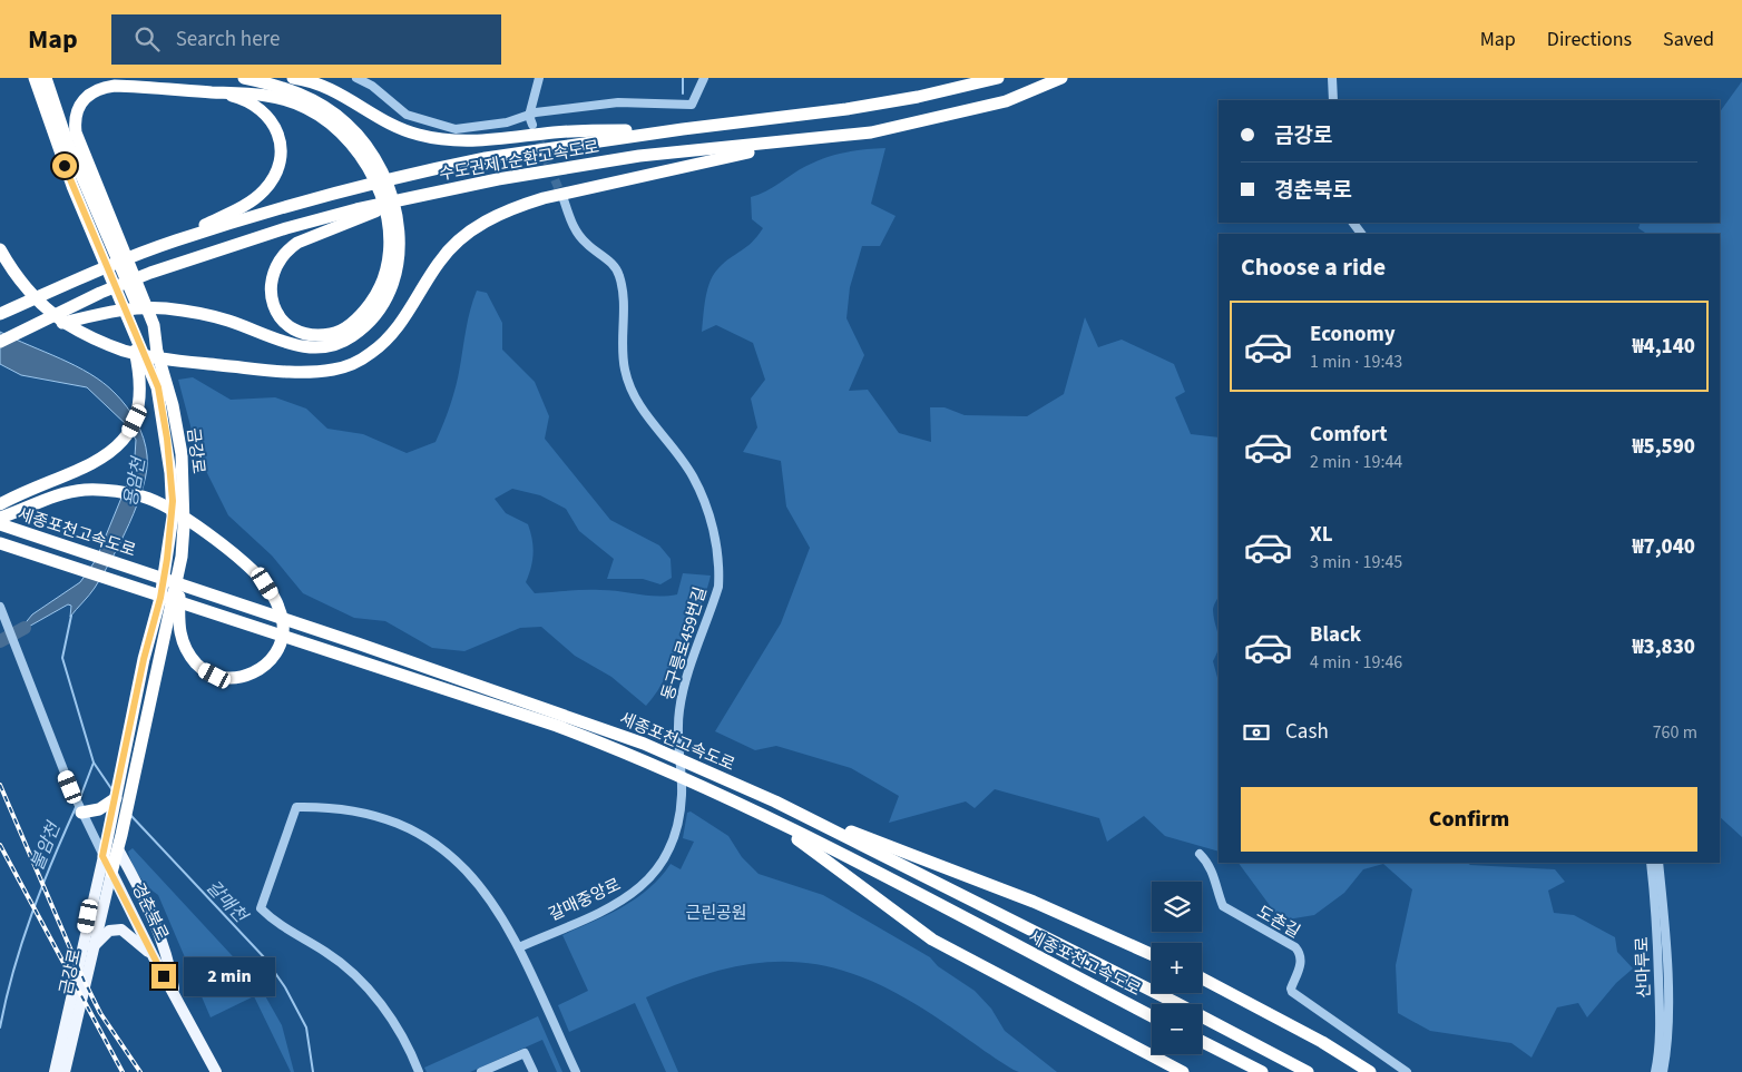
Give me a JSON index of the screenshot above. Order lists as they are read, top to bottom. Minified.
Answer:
{"streets":{"highway":["수도권제1순환고속도로","금강로","세종포천고속도로"],"main road":["경춘북로"],"street":["동구릉로459번길","갈매중앙로","도촌길","산마루로"]},"crossings":[["금강로","경춘북로"],["동구릉로459번길","갈매중앙로"]],"water":["용암천","불암천","갈매천"],"parks":["근린공원"],"page":{"header":"Map","search":"Search here","nav":["Map","Directions","Saved"],"banner":["금강로","경춘북로"],"heading":"Choose a ride","list":[{"name":"Economy","note":"1 min · 19:43","value":"₩4,140"},{"name":"Comfort","note":"2 min · 19:44","value":"₩5,590"},{"name":"XL","note":"3 min · 19:45","value":"₩7,040"},{"name":"Black","note":"4 min · 19:46","value":"₩3,830"}],"pay":["Cash","760 m"],"buttons":"Confirm","map_buttons":["+","−"],"bubble":"2 min"}}
